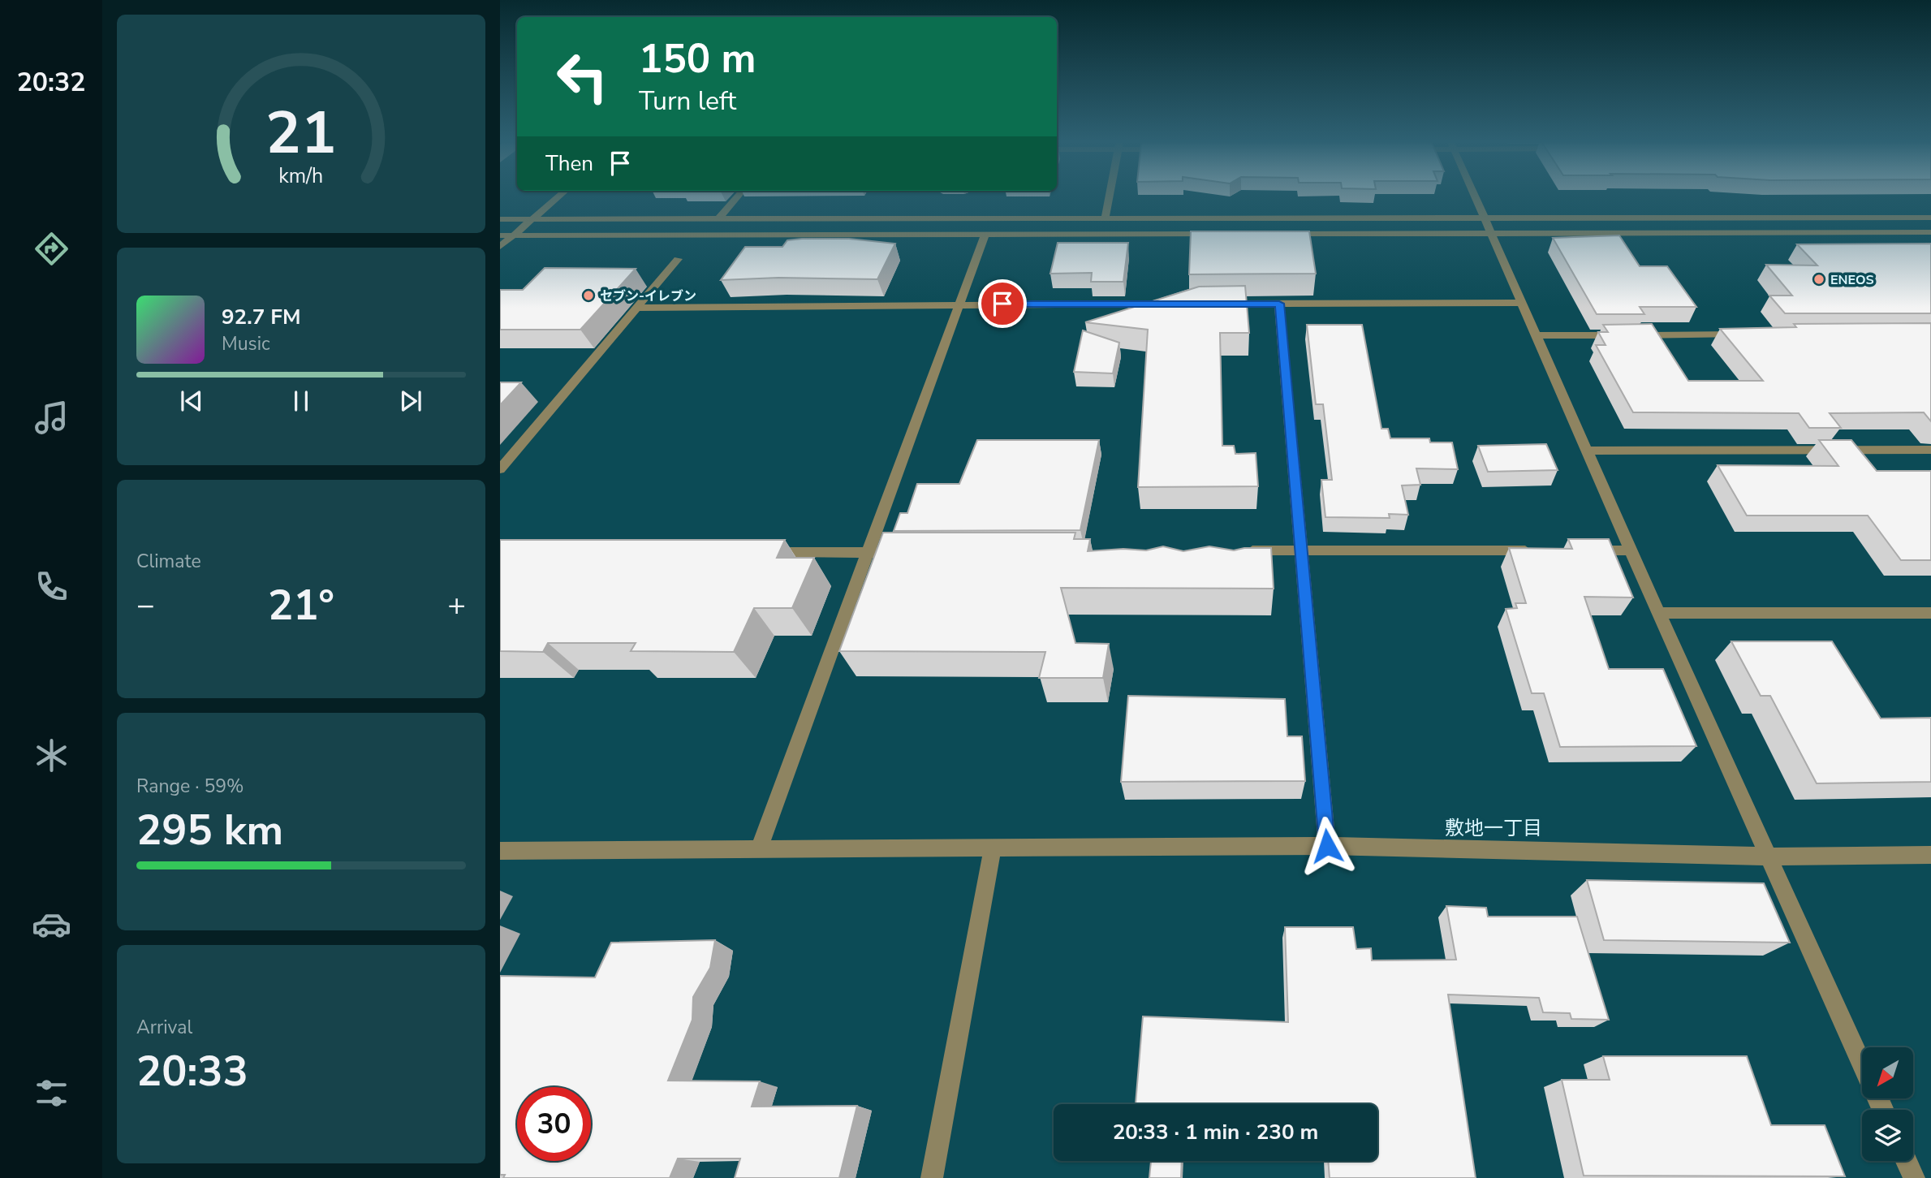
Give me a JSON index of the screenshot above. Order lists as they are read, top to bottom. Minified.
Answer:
{"districts":["敷地一丁目"],"places":["ENEOS","セブン-イレブン"],"north":"bottom left","page":{"tabs":"20:32","turn":["150 m","Turn left"],"then":"Then","song":["92.7 FM","Music"],"tile":["Climate",["Range · 59%","295 km"],["Arrival","20:33"]],"heat":["−","21°","+"],"limit":"30","trip":"20:33 · 1 min · 230 m","gauge":["21","km/h"]}}
